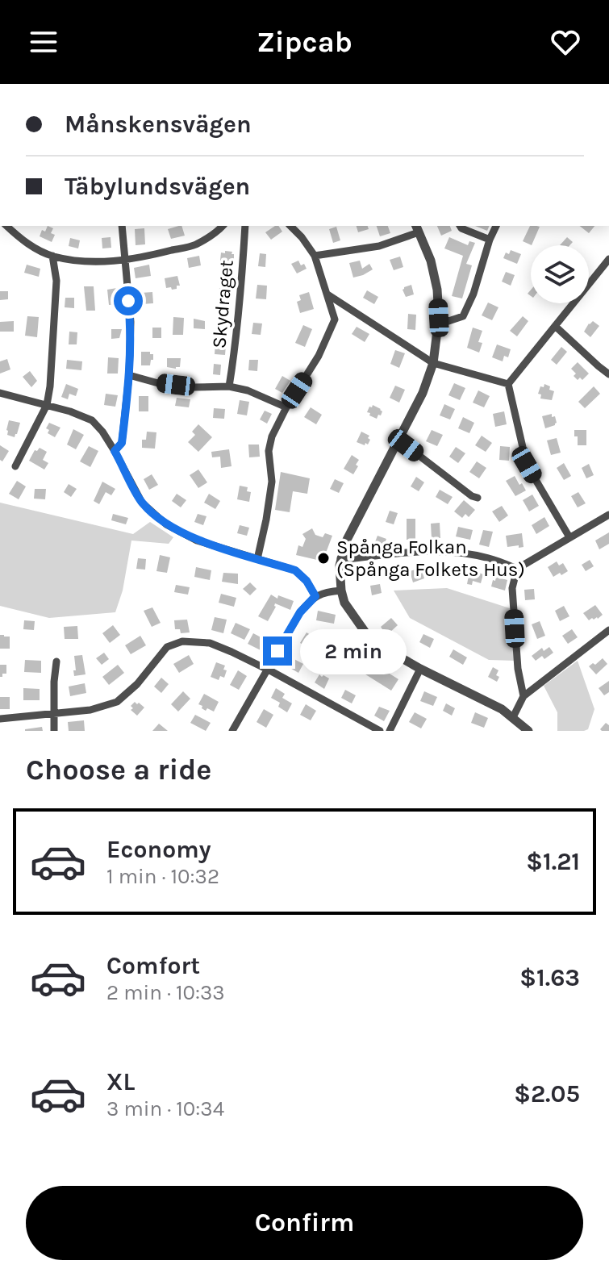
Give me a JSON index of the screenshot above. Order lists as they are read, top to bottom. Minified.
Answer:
{"streets":{"street":["Skydraget"]},"places":["Spånga Folkan (Spånga Folkets Hus)"],"page":{"header":"Zipcab","banner":["Månskensvägen","Täbylundsvägen"],"bubble":"2 min","heading":"Choose a ride","list":[{"name":"Economy","note":"1 min · 10:32","value":"$1.21"},{"name":"Comfort","note":"2 min · 10:33","value":"$1.63"},{"name":"XL","note":"3 min · 10:34","value":"$2.05"}],"buttons":"Confirm"}}
